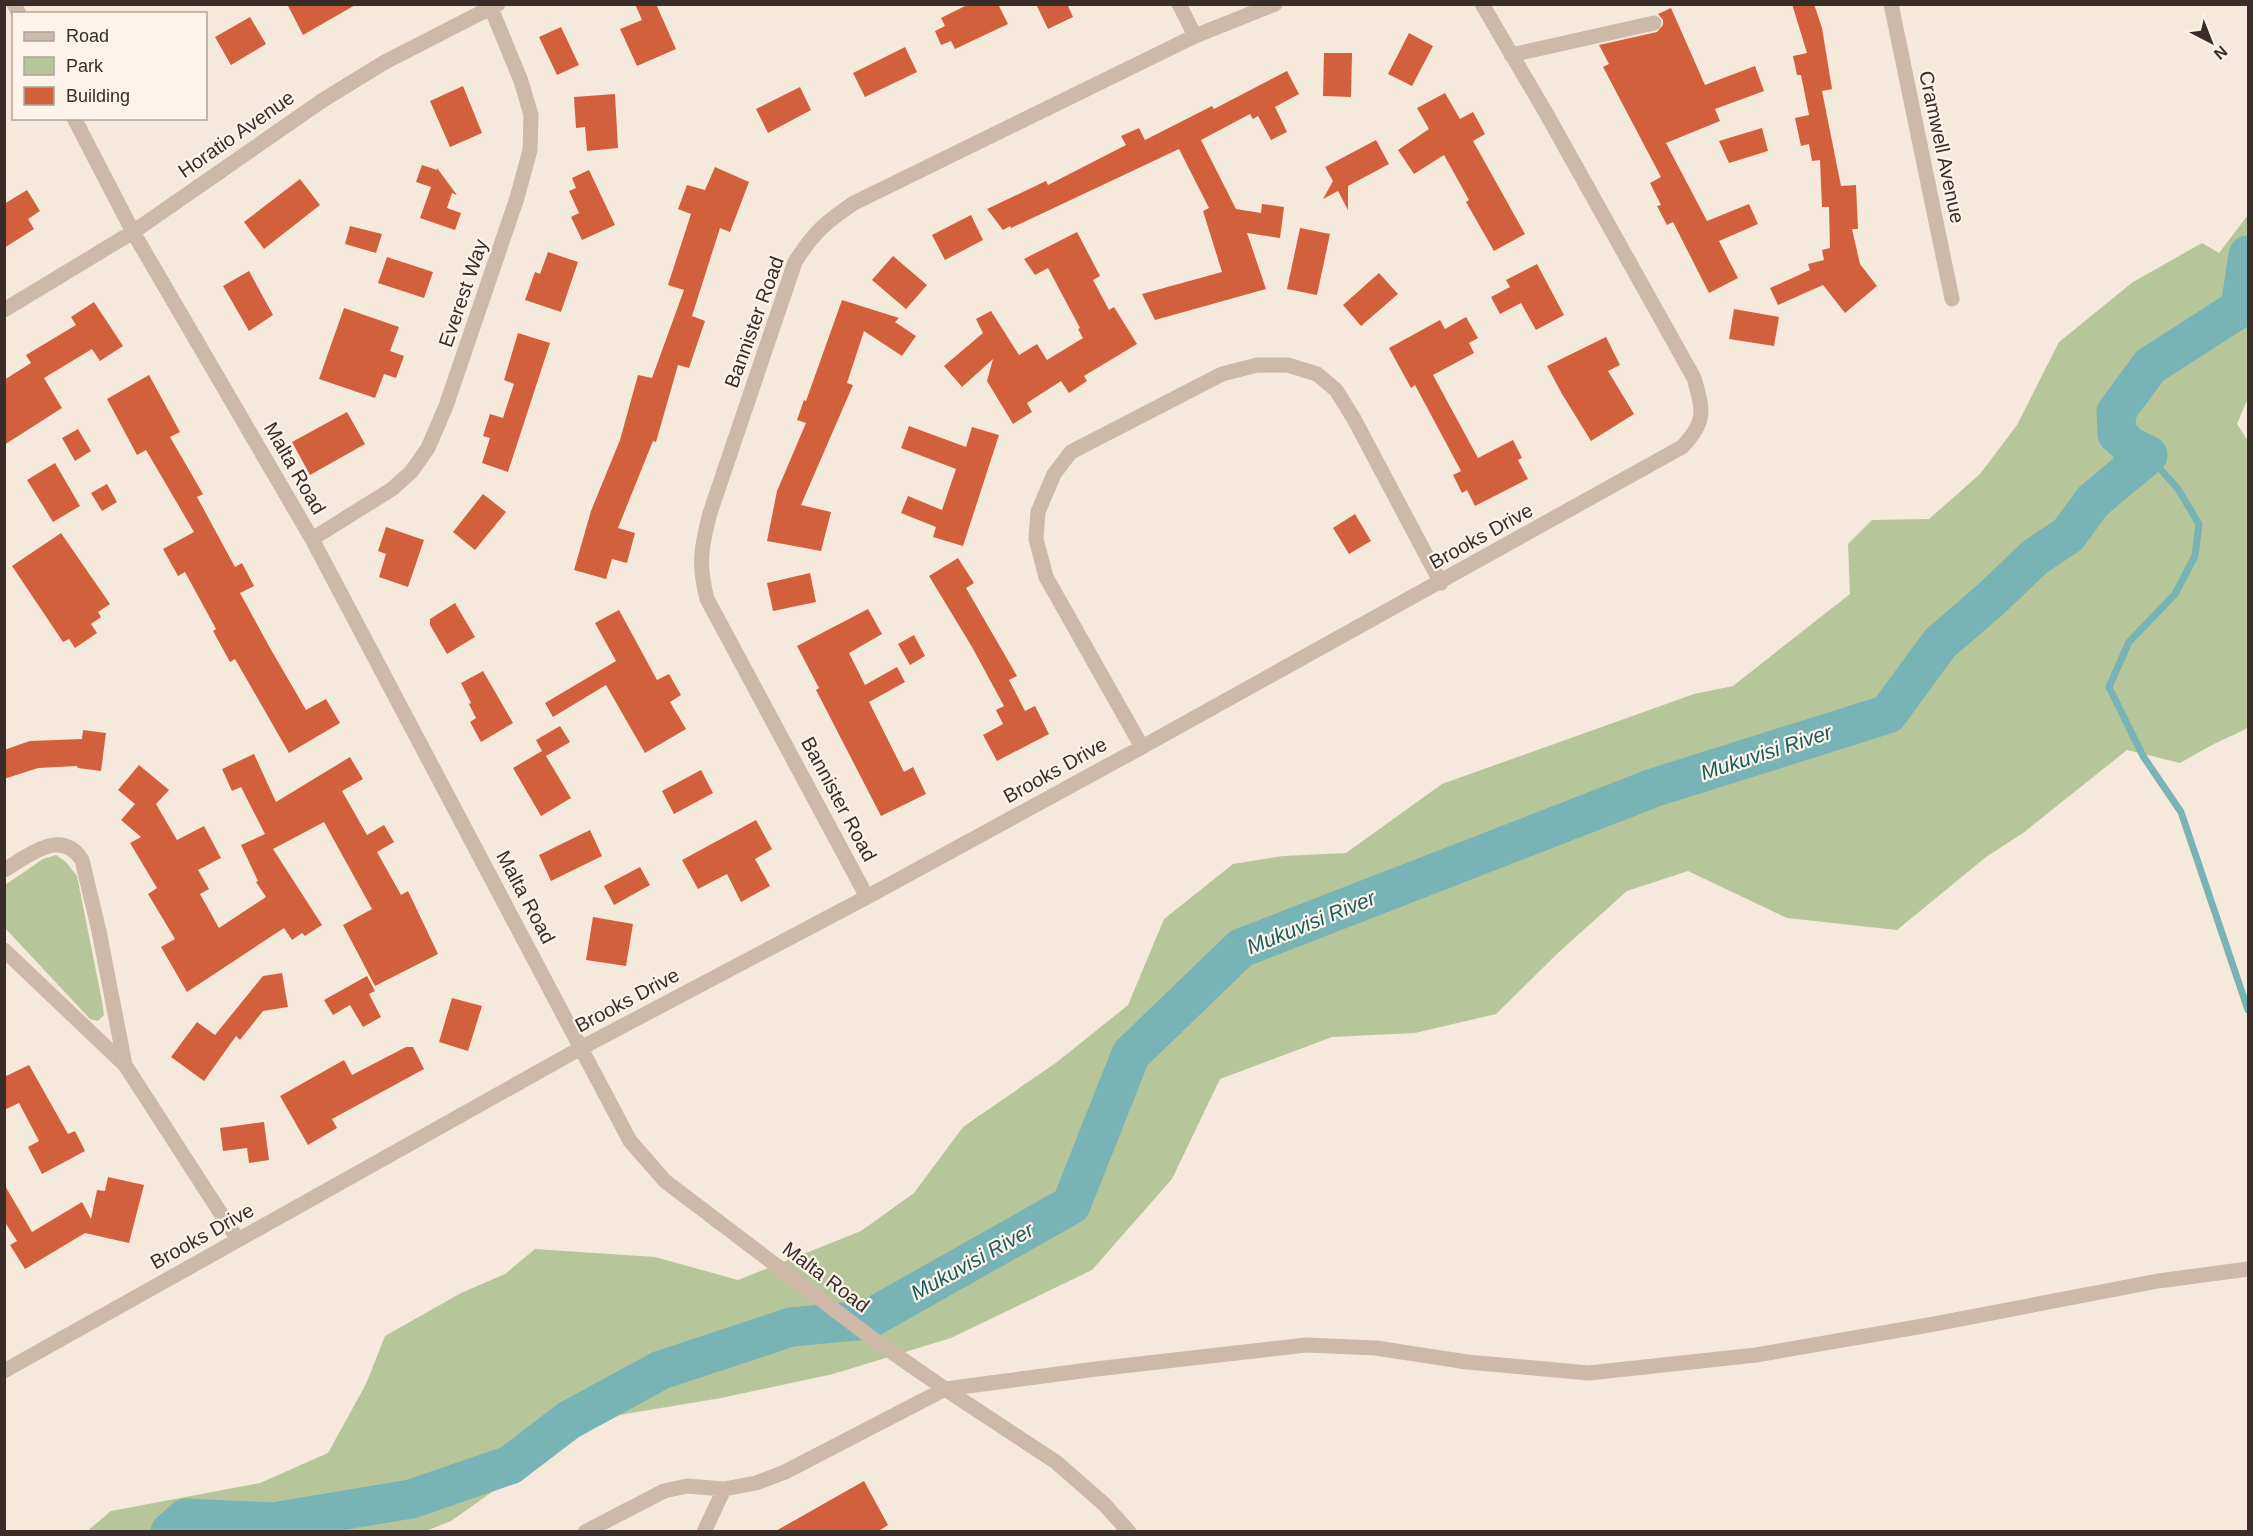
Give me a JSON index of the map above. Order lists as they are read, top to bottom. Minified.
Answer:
{"streets":{"street":["Horatio Avenue","Cramwell Avenue","Everest Way","Bannister Road","Malta Road","Brooks Drive"]},"crossings":[["Horatio Avenue","Everest Way"],["Horatio Avenue","Malta Road"],["Everest Way","Malta Road"],["Bannister Road","Brooks Drive"],["Malta Road","Brooks Drive"]],"water":["Mukuvisi River"],"legend":["Road","Park","Building"],"north":"bottom right"}
